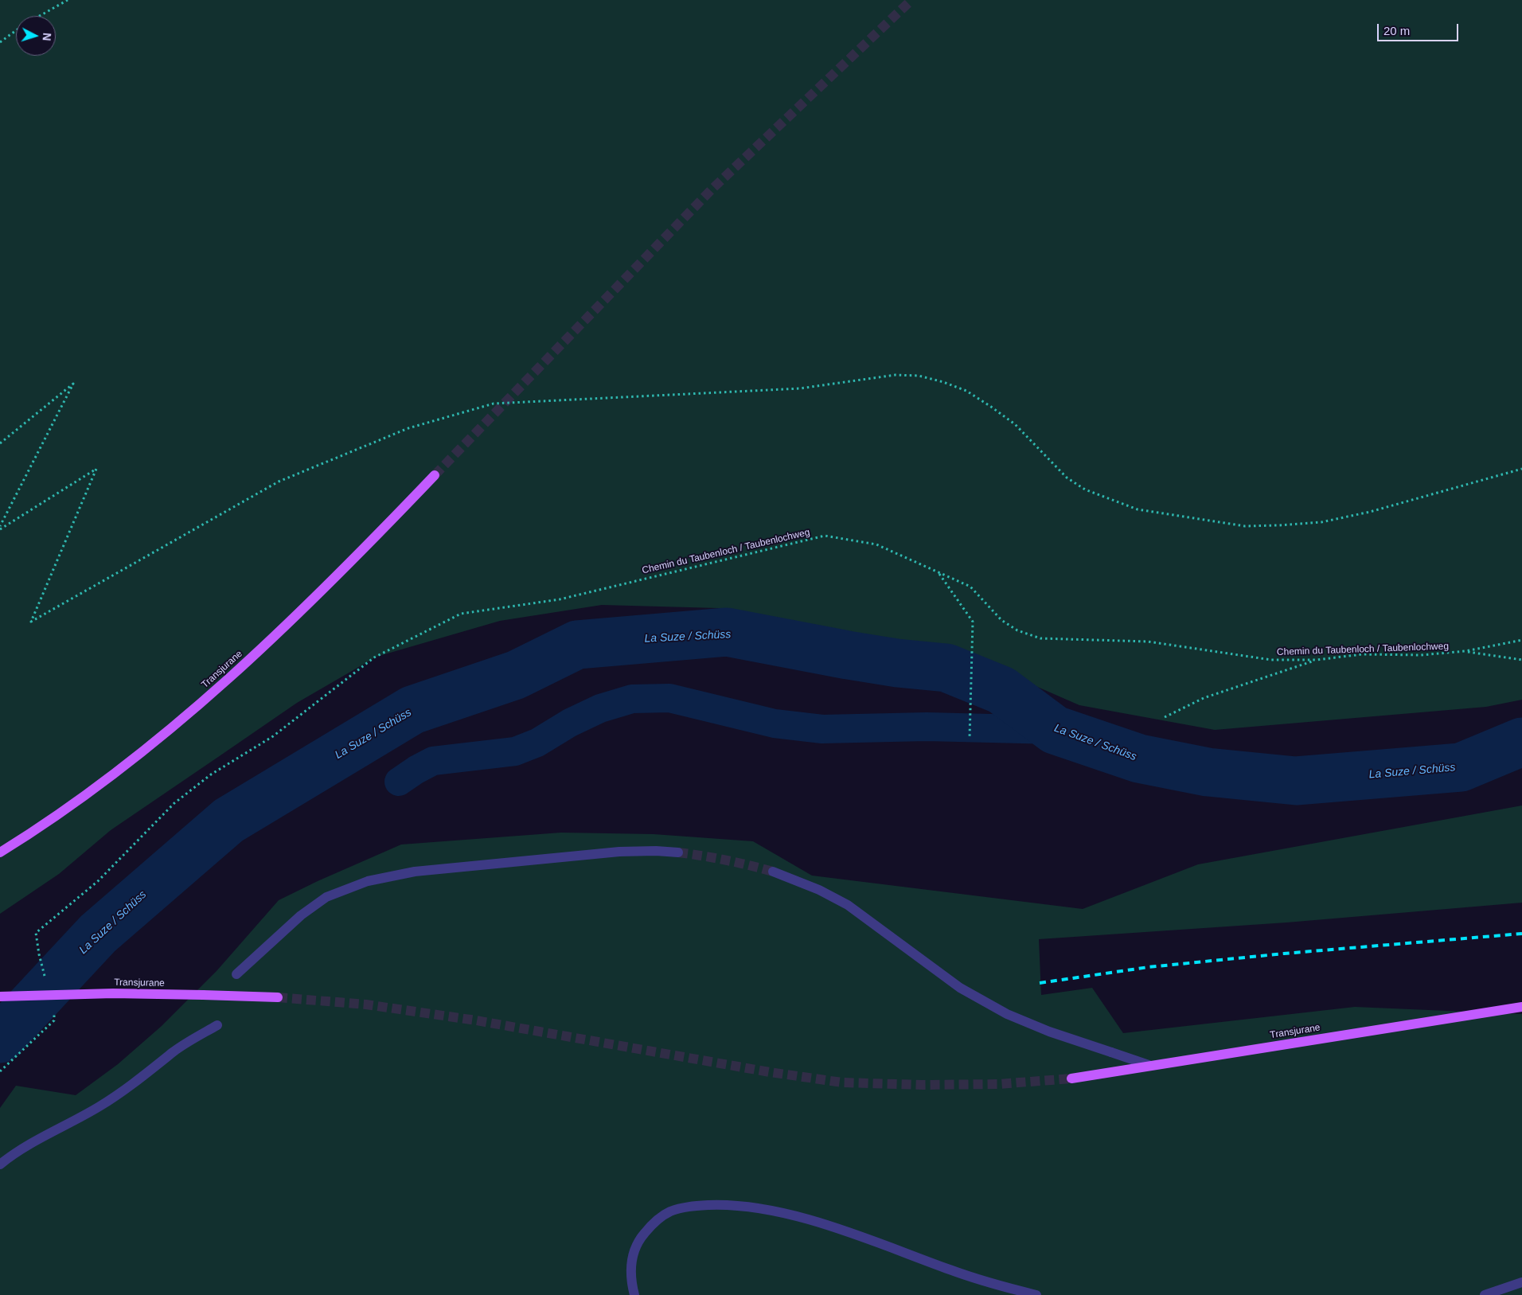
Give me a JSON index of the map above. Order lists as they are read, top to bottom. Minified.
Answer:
{"streets":{"main road":["Transjurane"],"path":["Chemin du Taubenloch / Taubenlochweg"]},"water":["La Suze / Schüss"],"scale_bar":"20 m","north":"right"}
